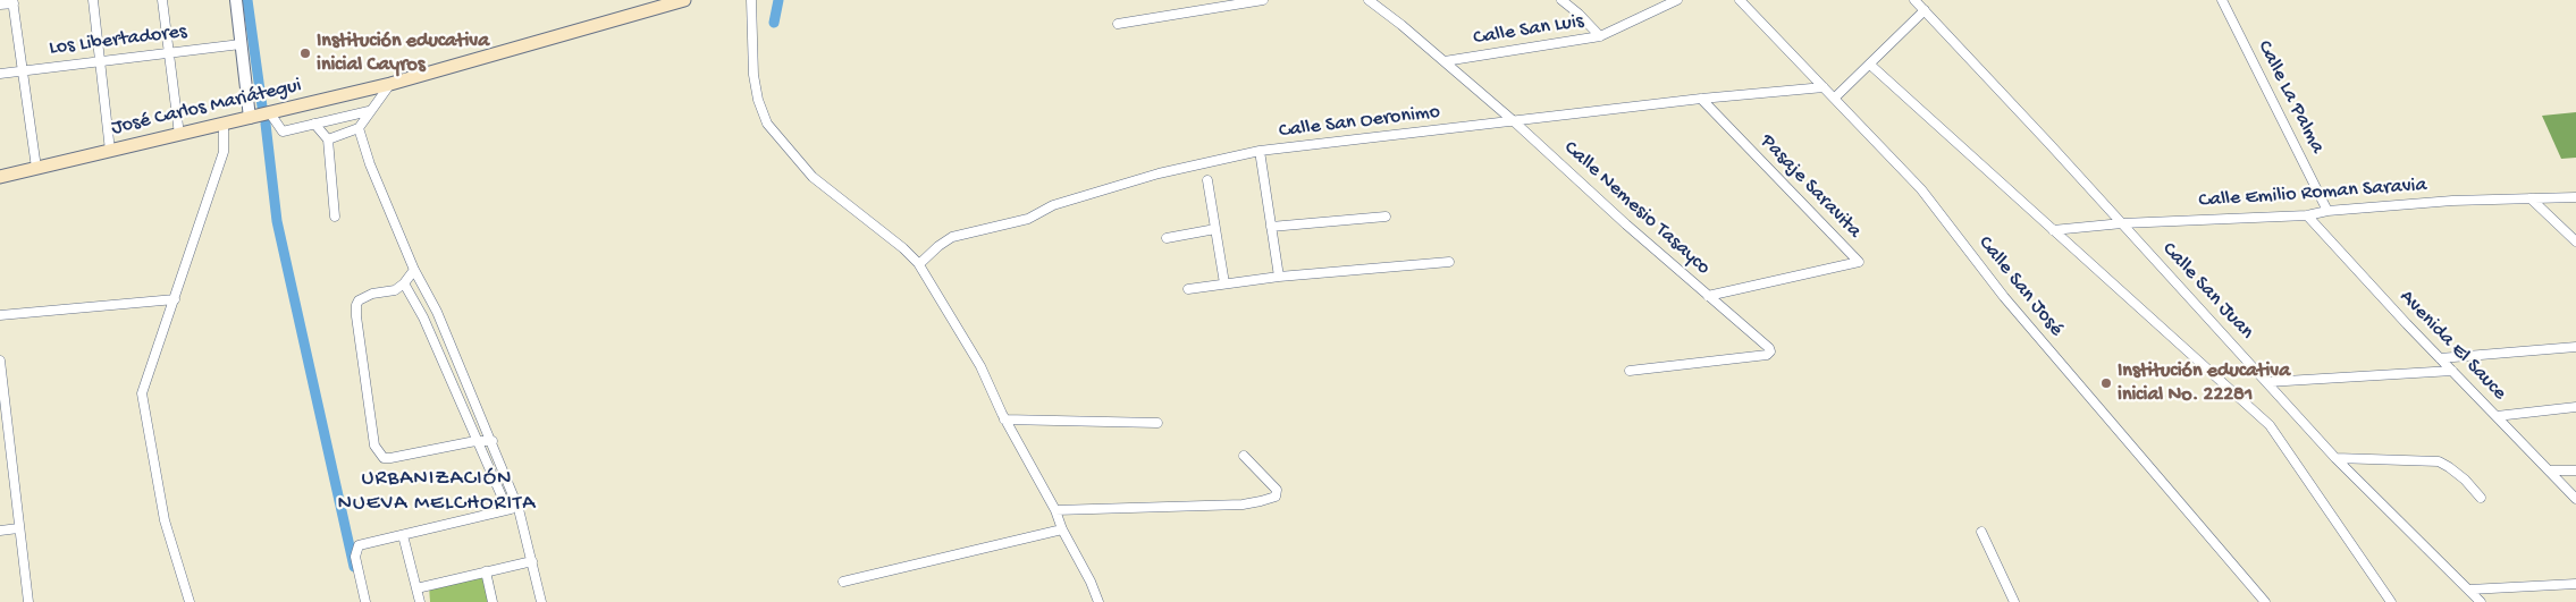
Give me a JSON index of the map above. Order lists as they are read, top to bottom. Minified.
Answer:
{"streets":{"main road":["José Carlos Mariátegui"],"street":["Calle San Luis","Los Libertadores","Calle La Palma","Calle San Oeronimo","Pasaje Saravita","Calle Emilio Roman Saravia","Calle Nemesio Tasayco","Calle San José","Calle San Juan","Avenida El Sauce"]},"crossings":[["Calle San Luis","Calle Nemesio Tasayco"],["Calle La Palma","Calle Emilio Roman Saravia"],["Calle San Oeronimo","Pasaje Saravita"],["Calle San Oeronimo","Calle Nemesio Tasayco"],["Calle San Oeronimo","Calle San José"],["Pasaje Saravita","Calle Nemesio Tasayco"],["Calle Emilio Roman Saravia","Calle San Juan"],["Calle Emilio Roman Saravia","Avenida El Sauce"]],"districts":["URBANIZACIÓN NUEVA MELCHORITA"],"places":["Institución educativa inicial Cayros","Institución educativa inicial No. 22281"]}
